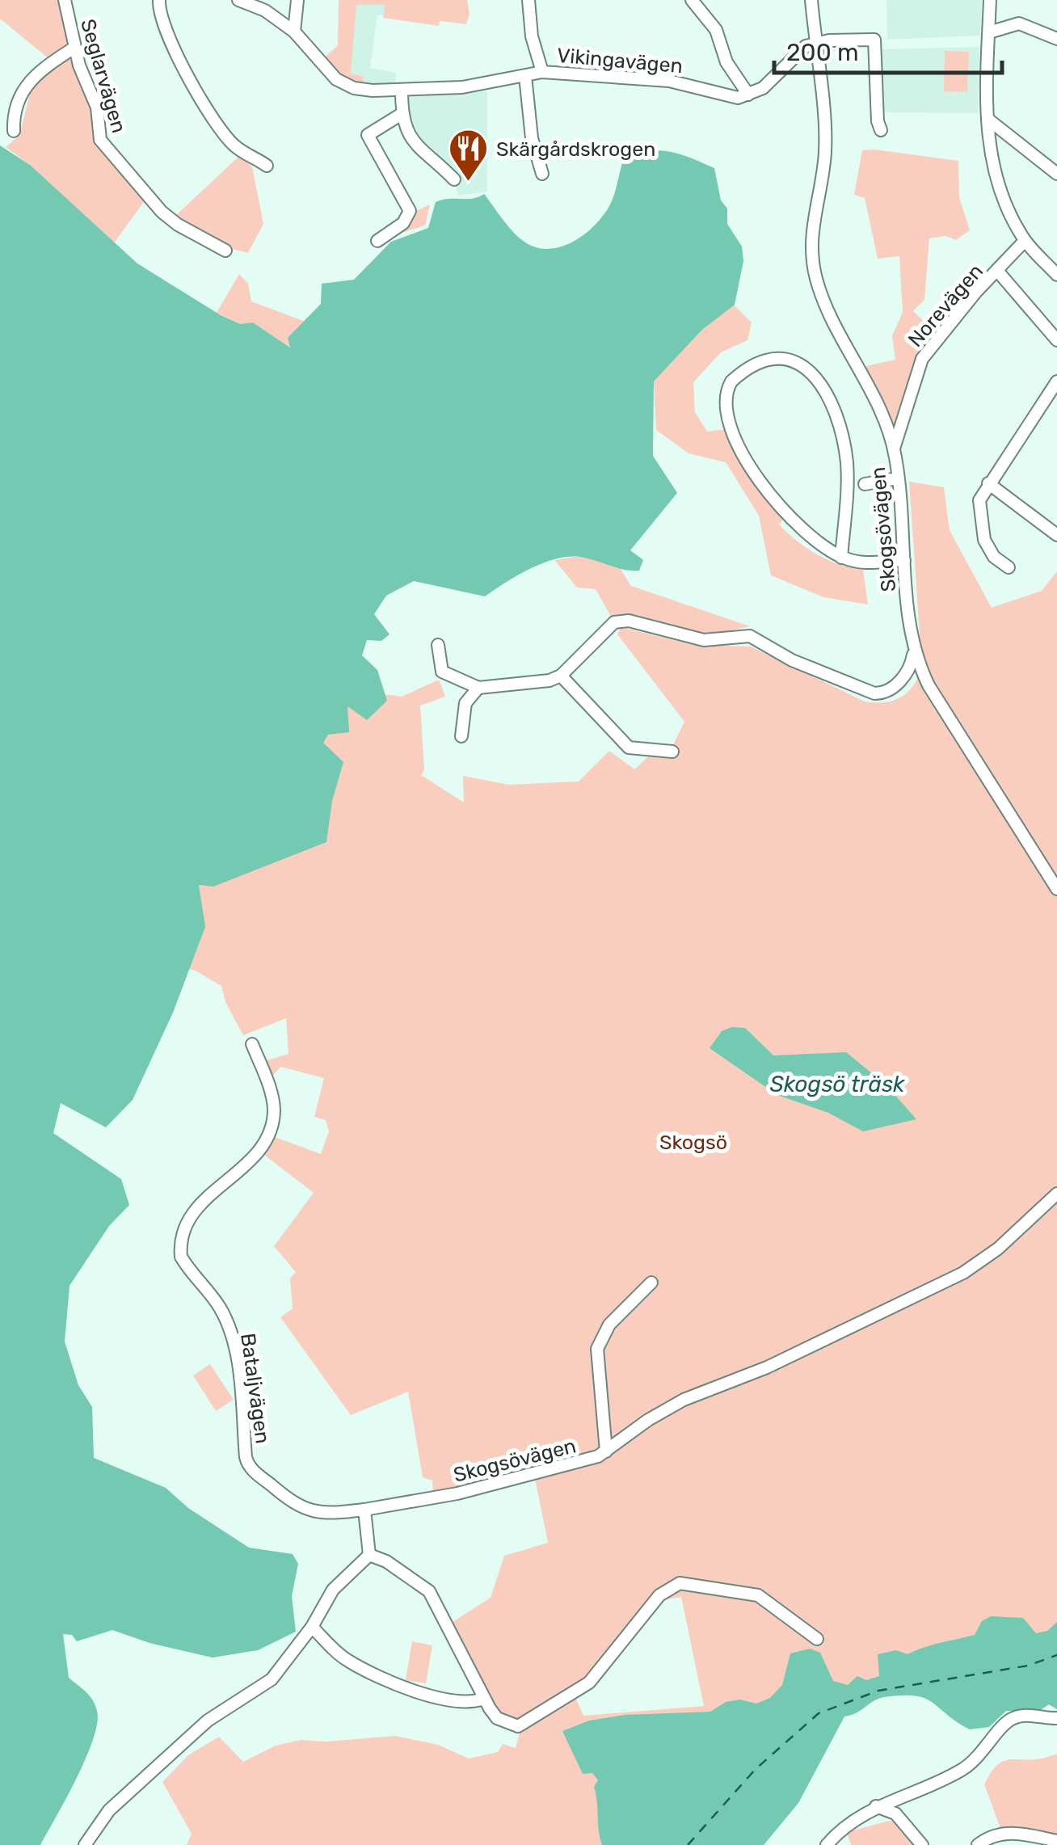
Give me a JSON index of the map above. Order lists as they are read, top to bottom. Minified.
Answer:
{"streets":{"street":["Vikingavägen","Seglarvägen","Norevägen","Skogsövägen","Bataljvägen"]},"crossings":[["Norevägen","Skogsövägen"],["Skogsövägen","Bataljvägen"]],"water":["Skogsö träsk"],"parks":["Skogsö"],"places":{"restaurant":["Skärgårdskrogen"]},"scale_bar":"200 m"}
